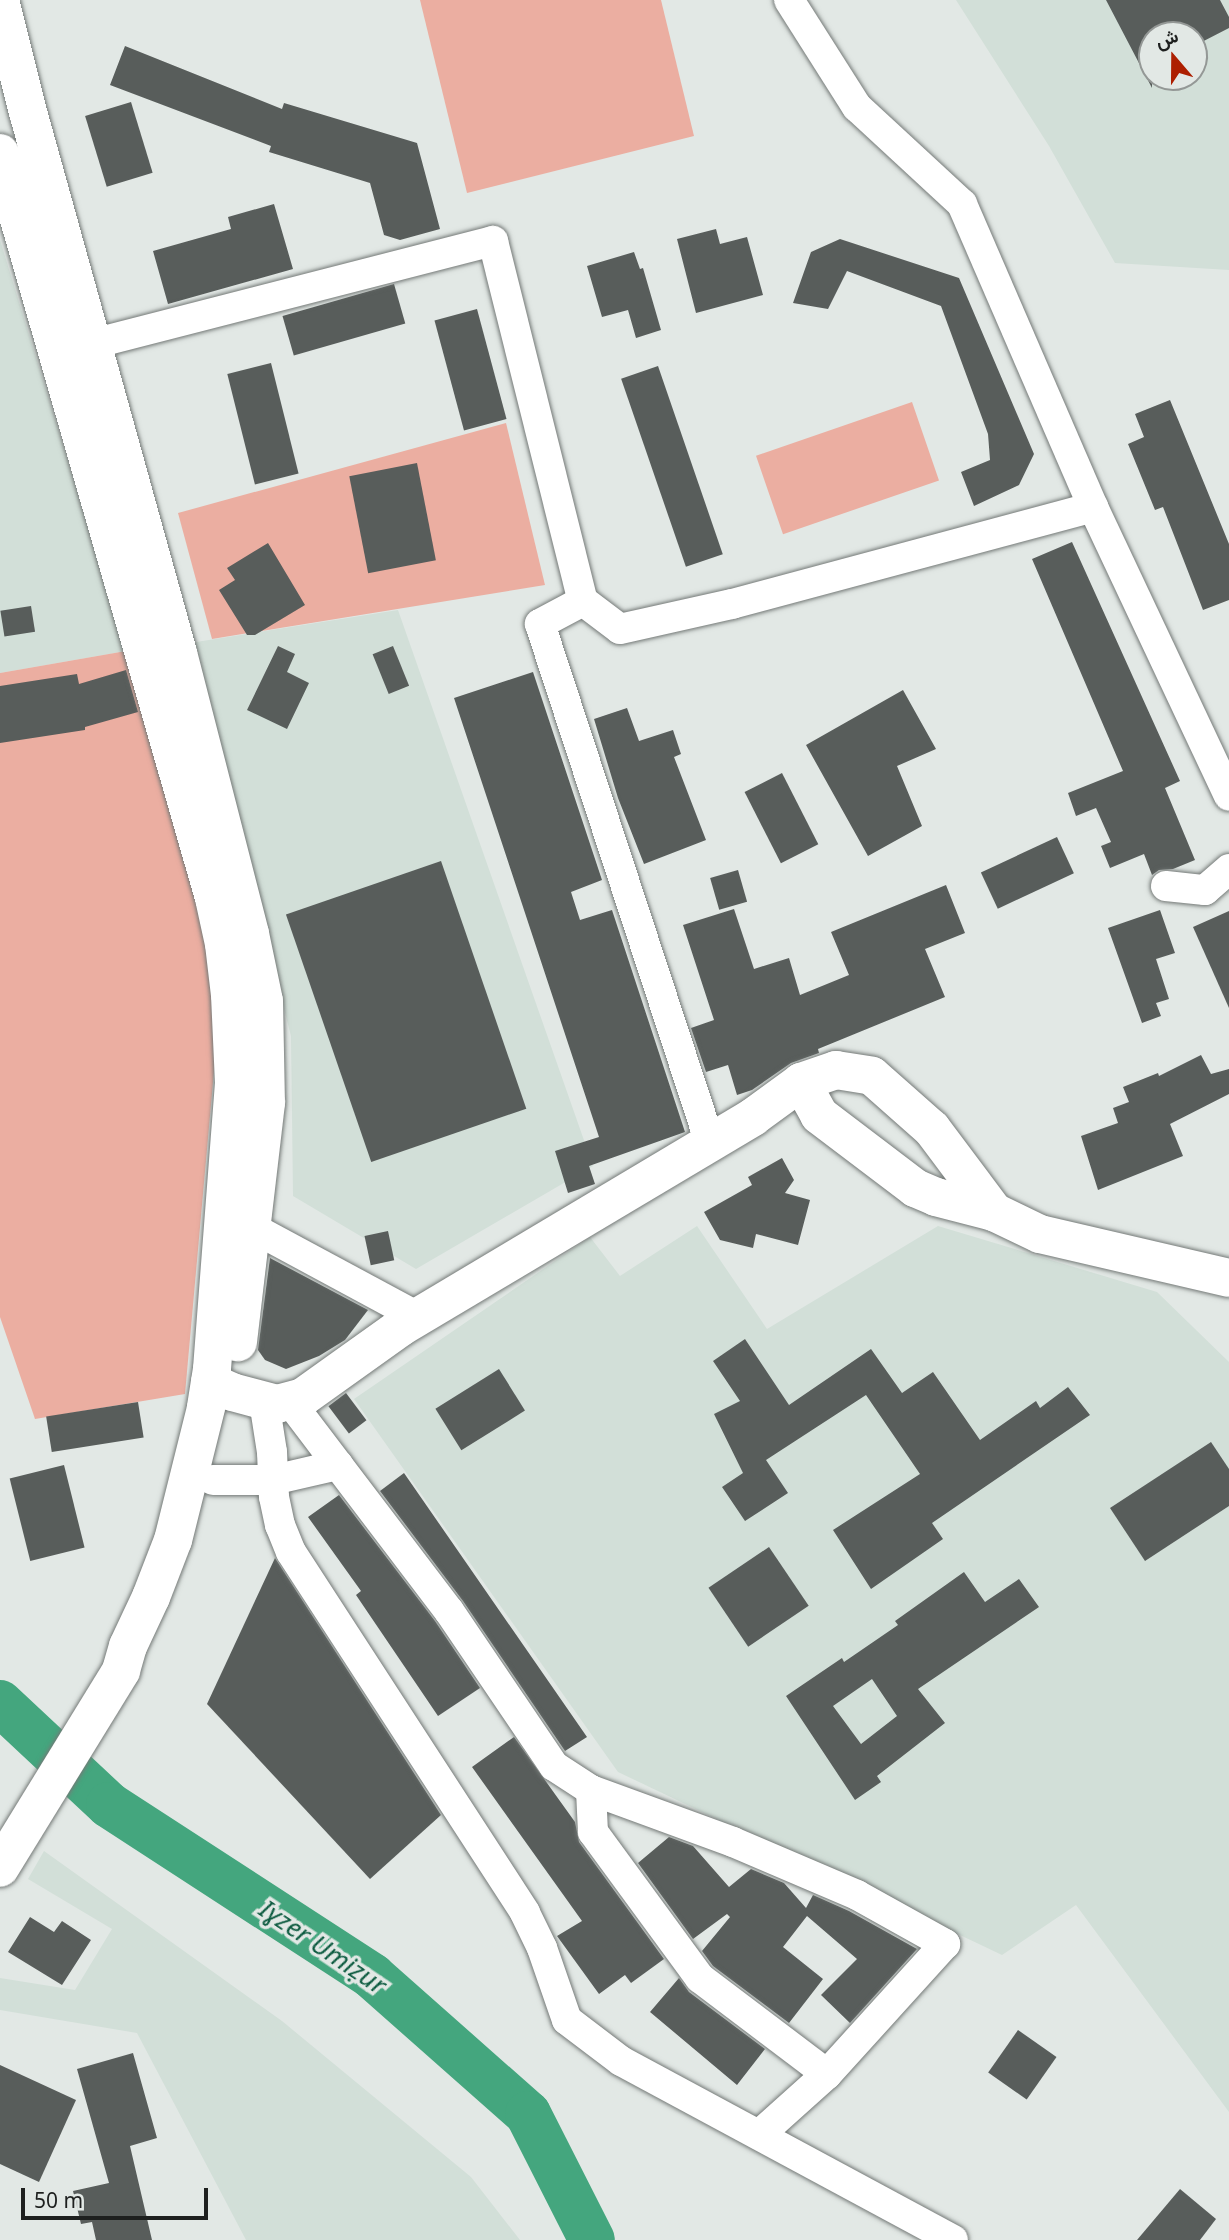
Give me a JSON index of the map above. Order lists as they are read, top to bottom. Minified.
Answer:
{"water":["Iɣzer Umiẓur"],"scale_bar":"50 m","north":"top"}
